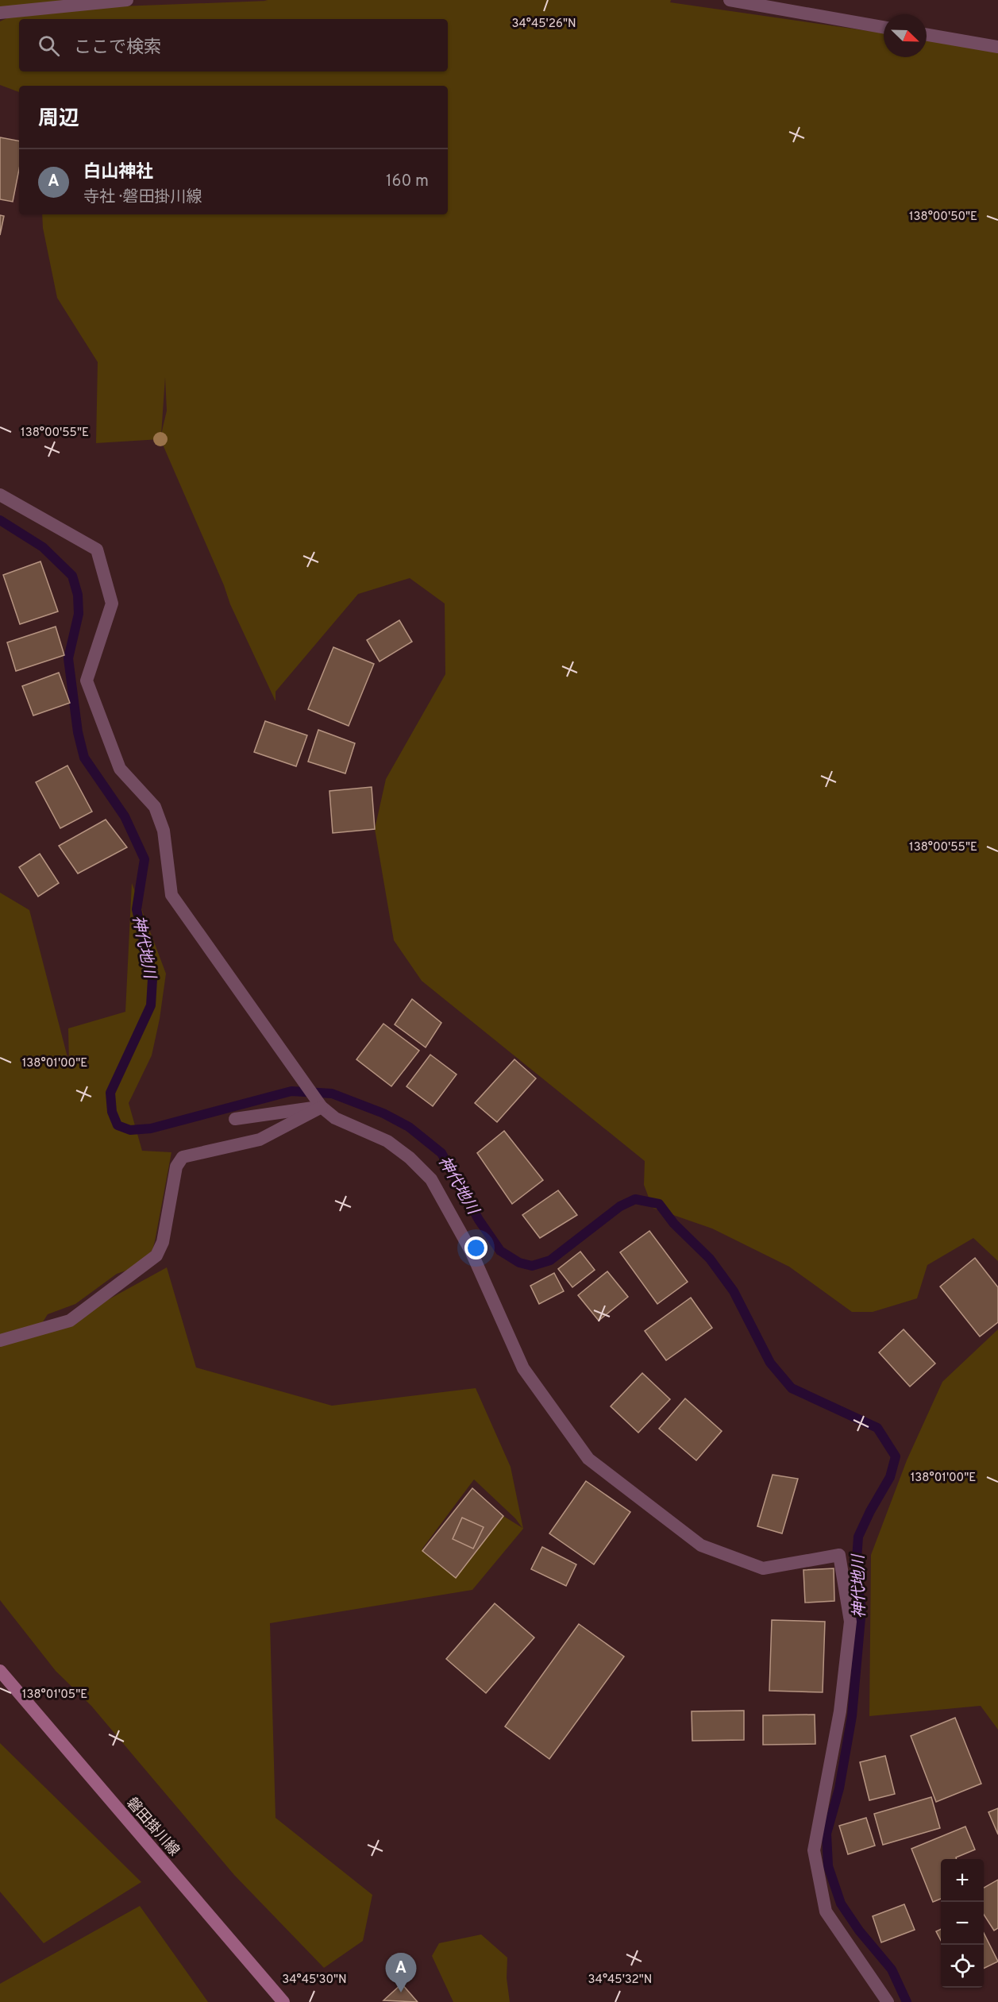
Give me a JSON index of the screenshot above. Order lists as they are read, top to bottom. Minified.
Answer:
{"streets":{"main road":["磐田掛川線"]},"water":["神代地川"],"north":"bottom right","page":{"search":"ここで検索","heading":"周辺","list":[{"mark":"A","name":"白山神社","note":"寺社 · 磐田掛川線","value":"160 m"}],"map_buttons":["+","−"],"pins":"A"},"coordinates":["34°45'26\"N","138°00'50\"E","138°00'55\"E","138°01'00\"E","138°01'05\"E","34°45'30\"N","34°45'32\"N"]}
